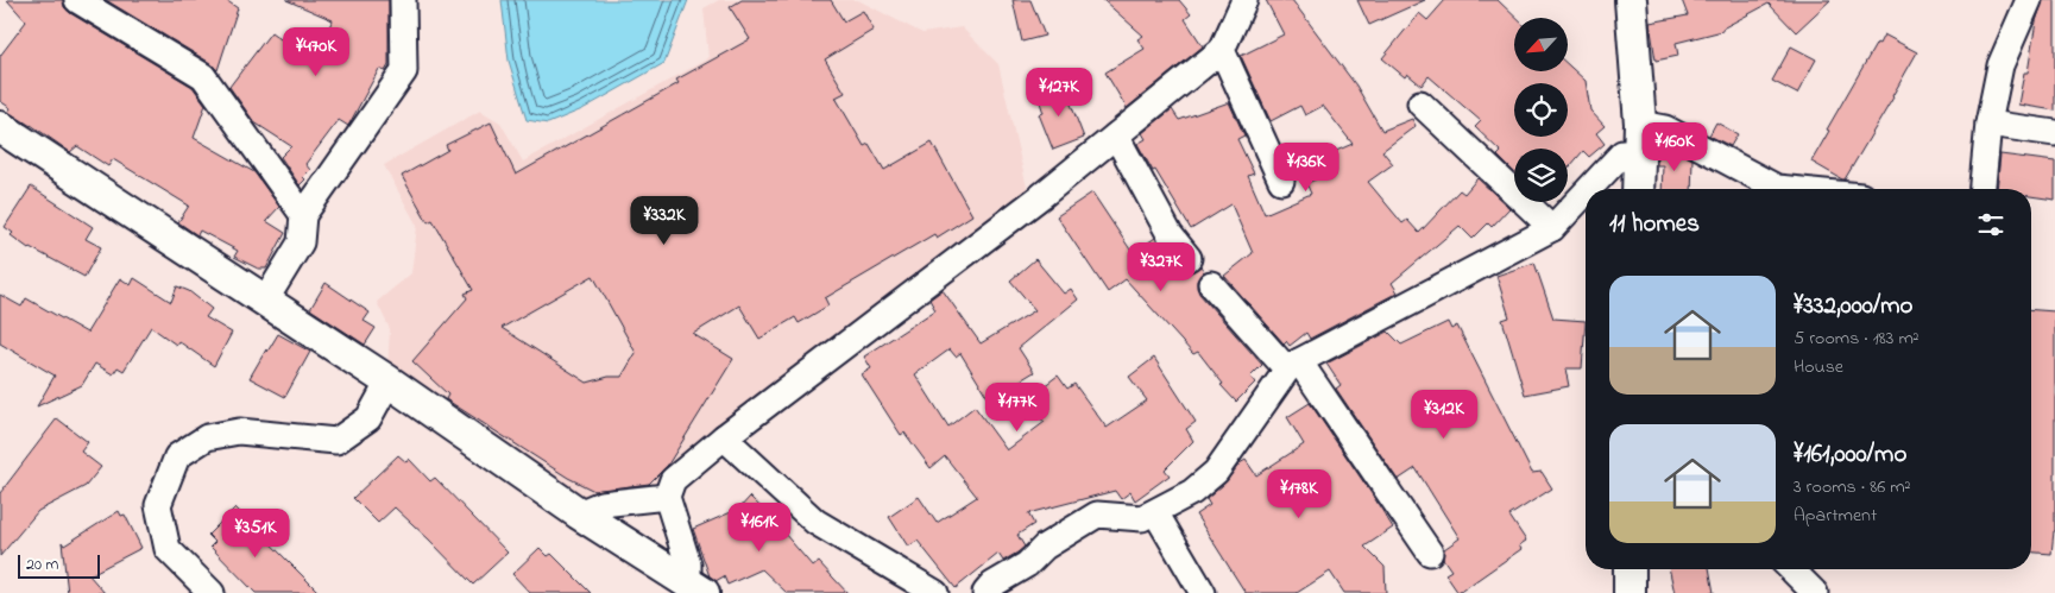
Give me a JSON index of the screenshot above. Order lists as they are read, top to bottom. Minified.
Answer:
{"scale_bar":"20 m","north":"bottom left","page":{"price":["¥470K","¥127K","¥160K","¥136K","¥332K","¥327K","¥177K","¥312K","¥178K","¥161K","¥351K"],"heading":"11 homes","list":[{"name":"¥332,000/mo","note":"5 rooms · 183 m² · House"},{"name":"¥161,000/mo","note":"3 rooms · 86 m² · Apartment"}],"scale":"20 m"}}
